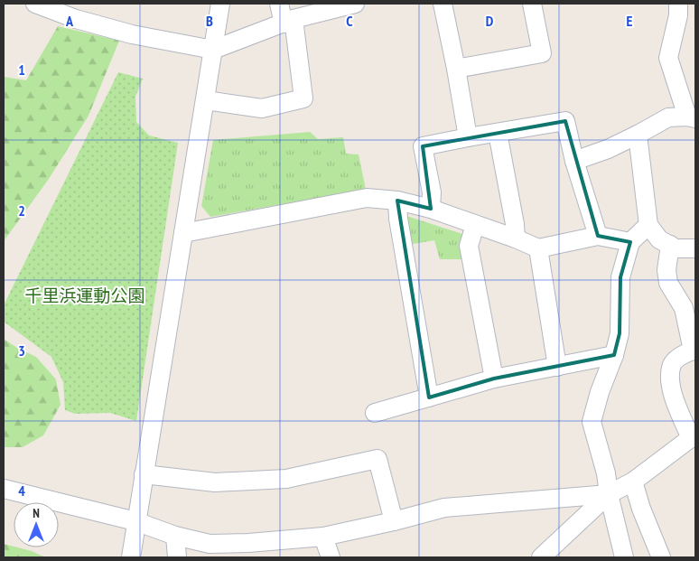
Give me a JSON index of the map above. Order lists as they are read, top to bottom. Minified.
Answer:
{"parks":["千里浜運動公園"],"north":"top","grid":{"columns":["A","B","C","D","E"],"rows":["1","2","3","4"]}}
